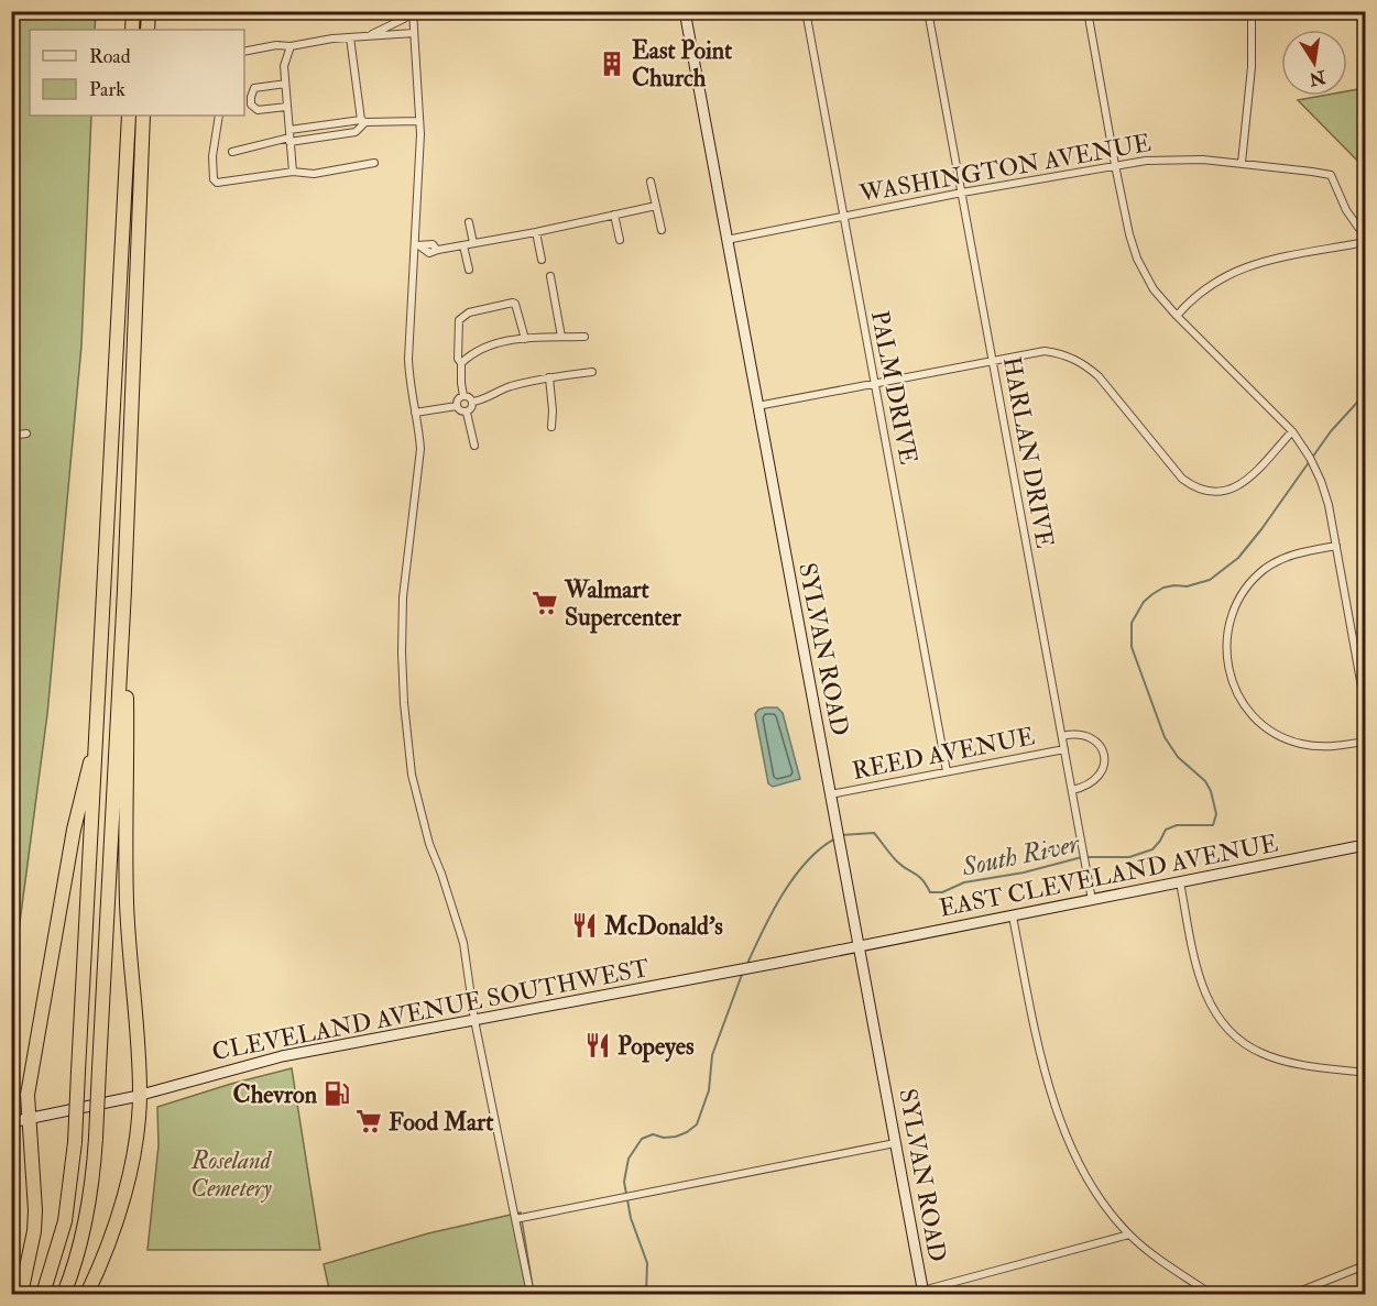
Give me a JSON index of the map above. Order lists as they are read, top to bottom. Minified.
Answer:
{"streets":{"main road":["SYLVAN ROAD","EAST CLEVELAND AVENUE","CLEVELAND AVENUE SOUTHWEST"],"street":["WASHINGTON AVENUE","PALM DRIVE","HARLAN DRIVE","REED AVENUE"]},"crossings":[["WASHINGTON AVENUE","PALM DRIVE"],["WASHINGTON AVENUE","HARLAN DRIVE"],["WASHINGTON AVENUE","SYLVAN ROAD"],["PALM DRIVE","REED AVENUE"],["HARLAN DRIVE","REED AVENUE"],["HARLAN DRIVE","EAST CLEVELAND AVENUE"],["SYLVAN ROAD","REED AVENUE"],["SYLVAN ROAD","EAST CLEVELAND AVENUE"],["SYLVAN ROAD","CLEVELAND AVENUE SOUTHWEST"],["EAST CLEVELAND AVENUE","CLEVELAND AVENUE SOUTHWEST"]],"water":["South River"],"parks":["Roseland Cemetery"],"places":{"building":["East Point Church"],"supermarket":["Walmart Supercenter","Food Mart"],"restaurant":["McDonald's","Popeyes"],"fuel station":["Chevron"]},"legend":["Road","Park"],"north":"bottom"}
